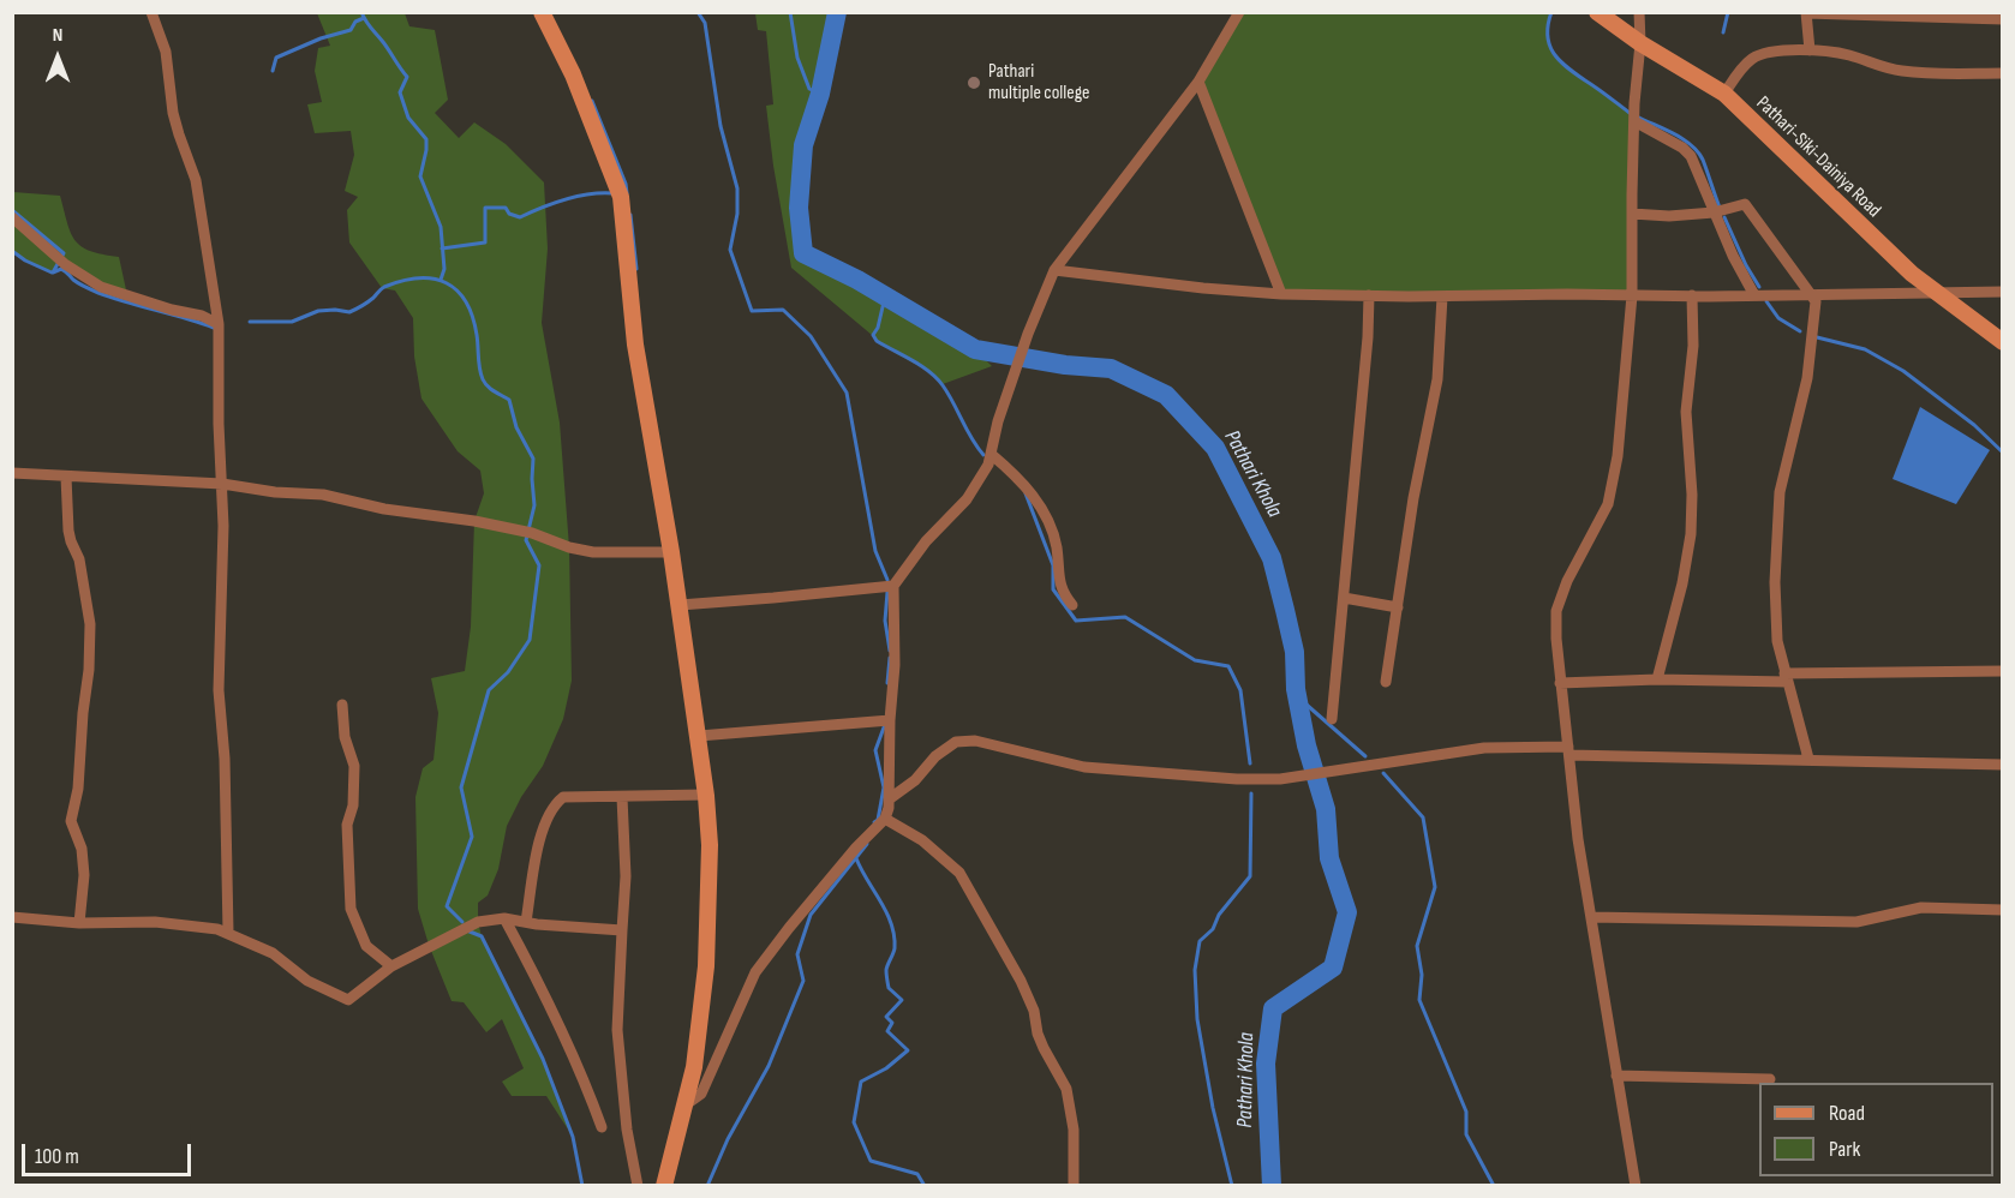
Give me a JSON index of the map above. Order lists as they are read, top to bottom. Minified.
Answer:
{"streets":{"street":["Pathari-Siki-Dainiya Road"]},"water":["Pathari Khola"],"places":["Pathari multiple college"],"legend":["Road","Park"],"scale_bar":"100 m","north":"top"}
